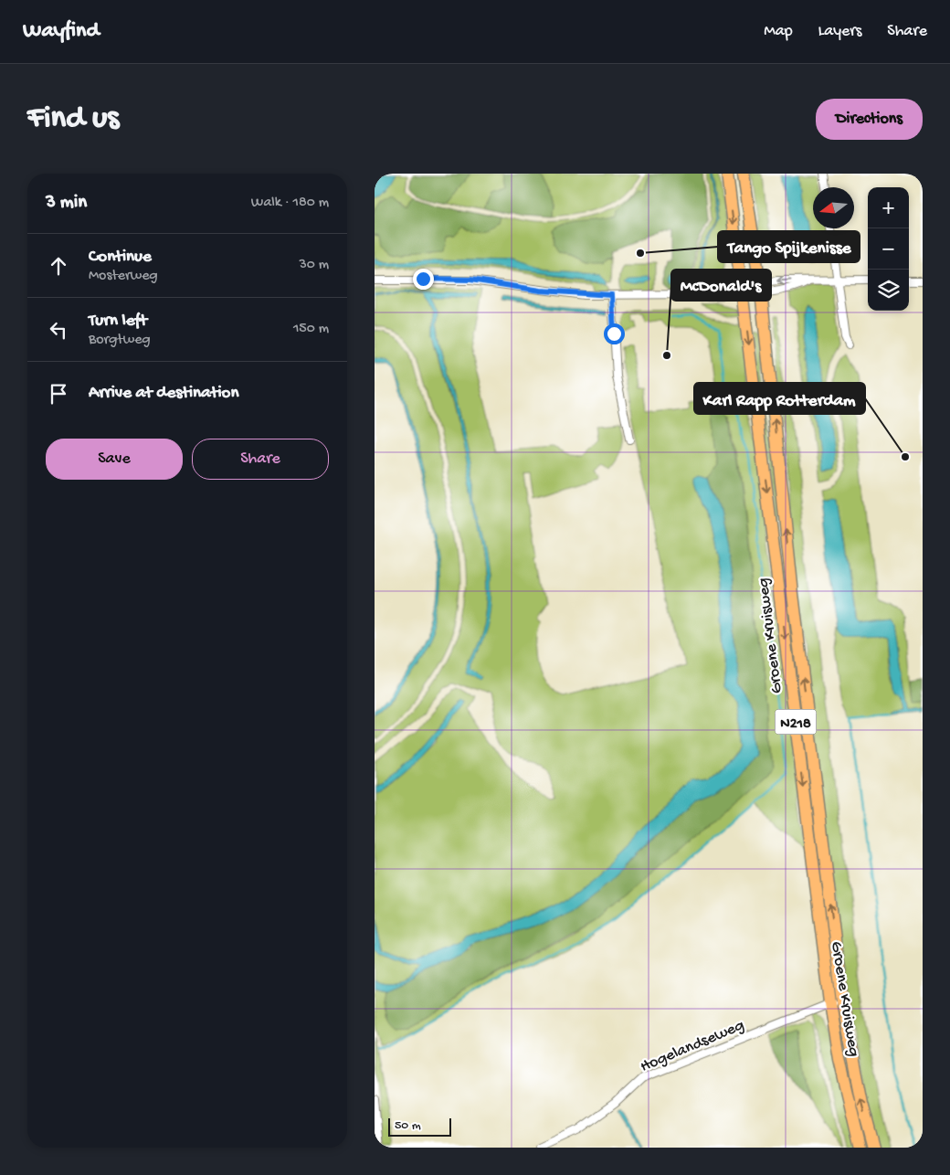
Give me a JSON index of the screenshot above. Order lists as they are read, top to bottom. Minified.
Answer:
{"streets":{"main road":["Groene Kruisweg","N218"],"street":["Hogelandseweg"]},"crossings":[["Groene Kruisweg","Hogelandseweg"]],"places":["Tango Spijkenisse","McDonald's","Karl Rapp Rotterdam"],"scale_bar":"50 m","north":"left","page":{"header":"Wayfind","nav":["Map","Layers","Share"],"buttons":["Directions",["Save","Share"]],"title":"Find us","heading":["3 min","Walk · 180 m"],"map_buttons":["+","−"],"list":[["Continue","Mosterweg","30 m"],["Turn left","Borgtweg","150 m"],"Arrive at destination"],"scale":"50 m"}}
